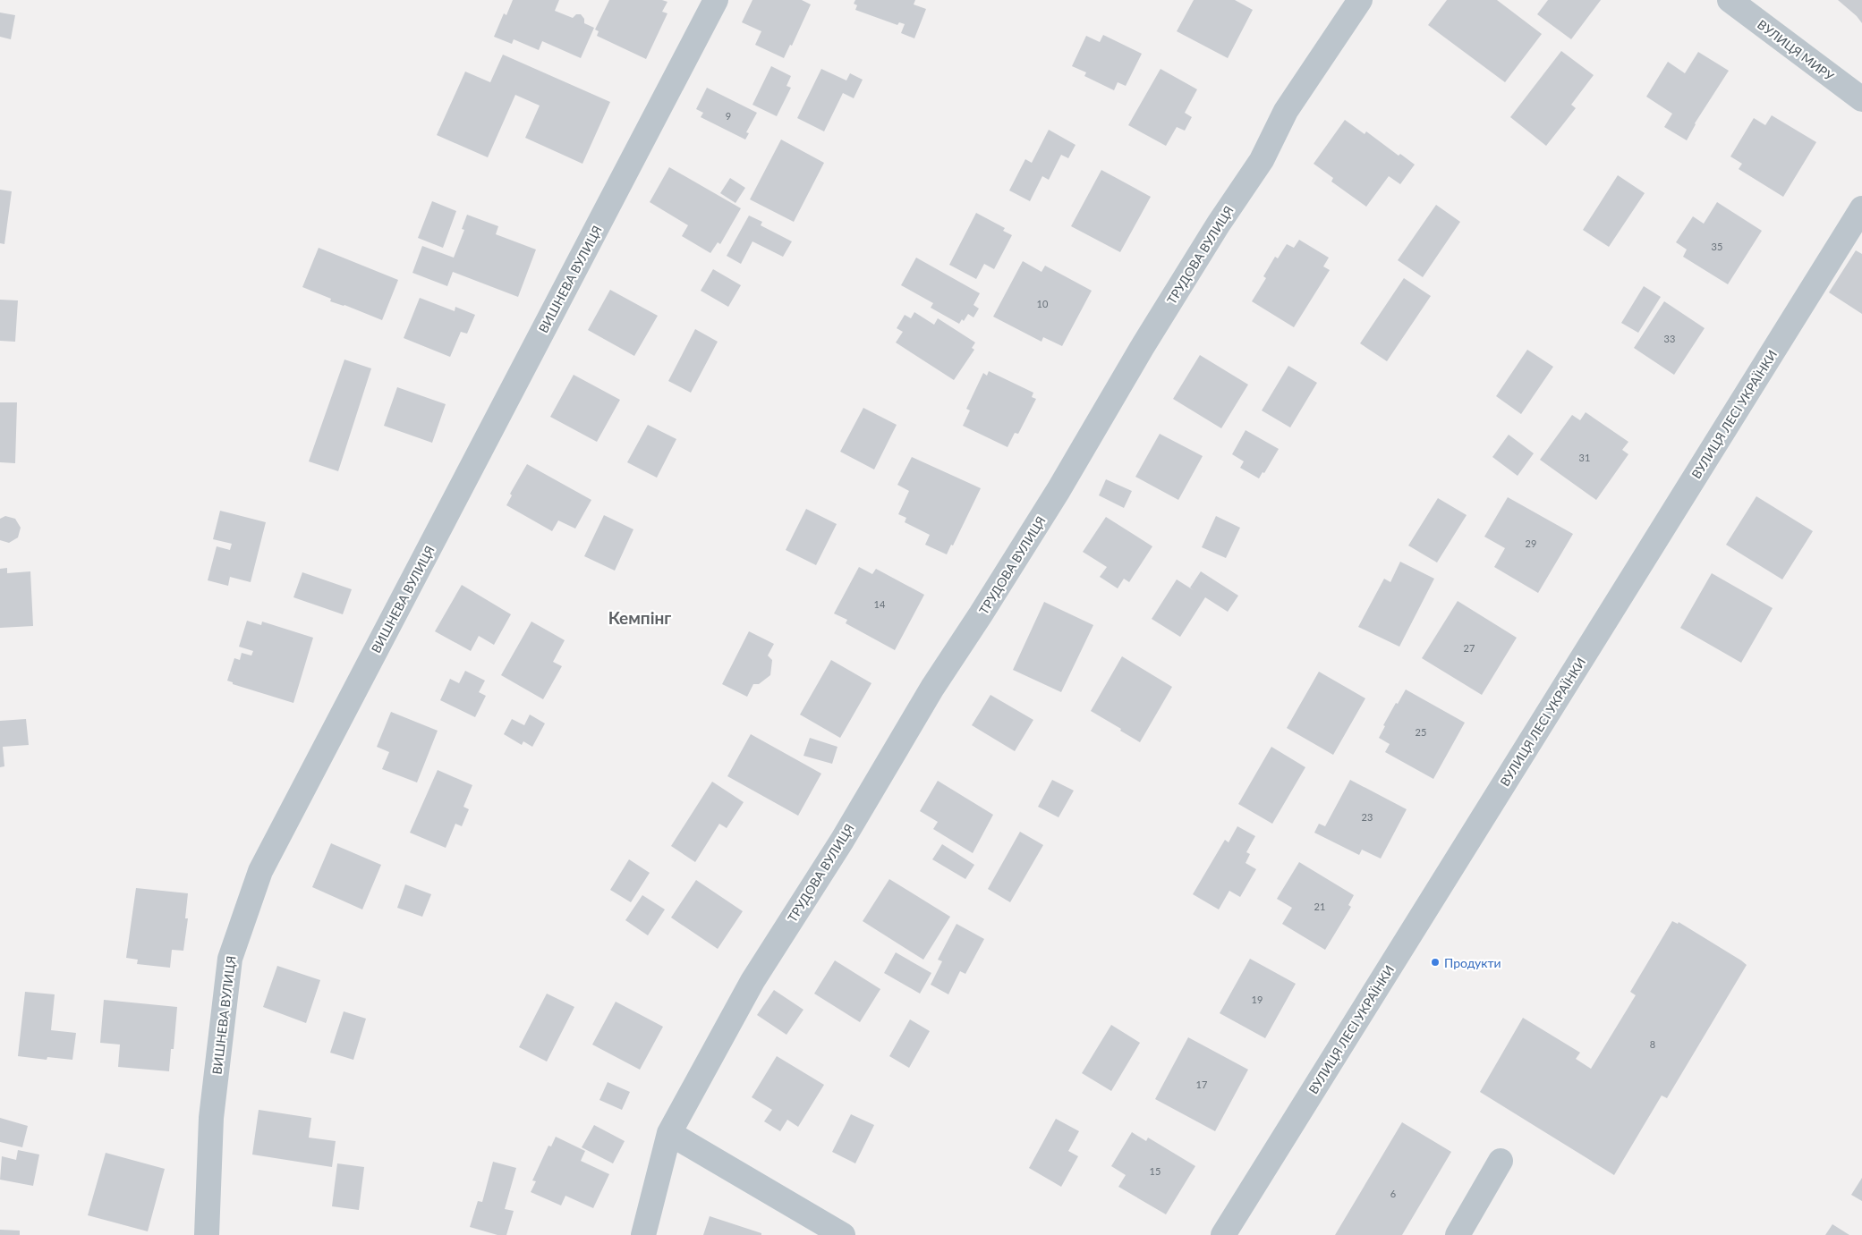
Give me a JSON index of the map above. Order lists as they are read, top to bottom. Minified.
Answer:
{"streets":{"street":["ВУЛИЦЯ МИРУ","ТРУДОВА ВУЛИЦЯ","ВИШНЕВА ВУЛИЦЯ","ВУЛИЦЯ ЛЕСІ УКРАЇНКИ"]},"districts":["Кемпінг"],"places":["Продукти"],"house_numbers":["9","35","10","33","31","29","14","27","25","23","21","19","8","17","15","6"]}
